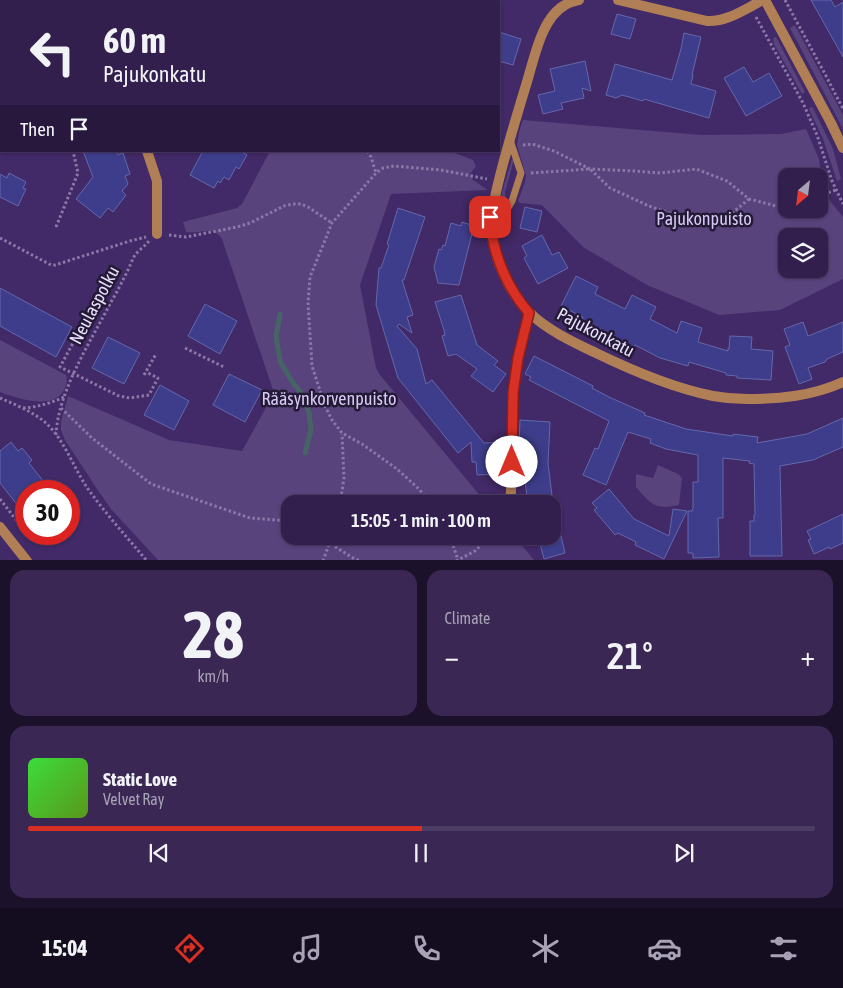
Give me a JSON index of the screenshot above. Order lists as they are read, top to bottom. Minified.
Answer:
{"streets":{"street":["Pajukonkatu"],"path":["Neulaspolku"]},"parks":["Pajukonpuisto","Rääsynkorvenpuisto"],"north":"bottom left","page":{"turn":["60 m","Pajukonkatu"],"then":"Then","limit":"30","trip":"15:05 · 1 min · 100 m","tile":[["28","km/h"],"Climate"],"heat":["−","21°","+"],"song":["Static Love","Velvet Ray"],"tabs":"15:04"}}
